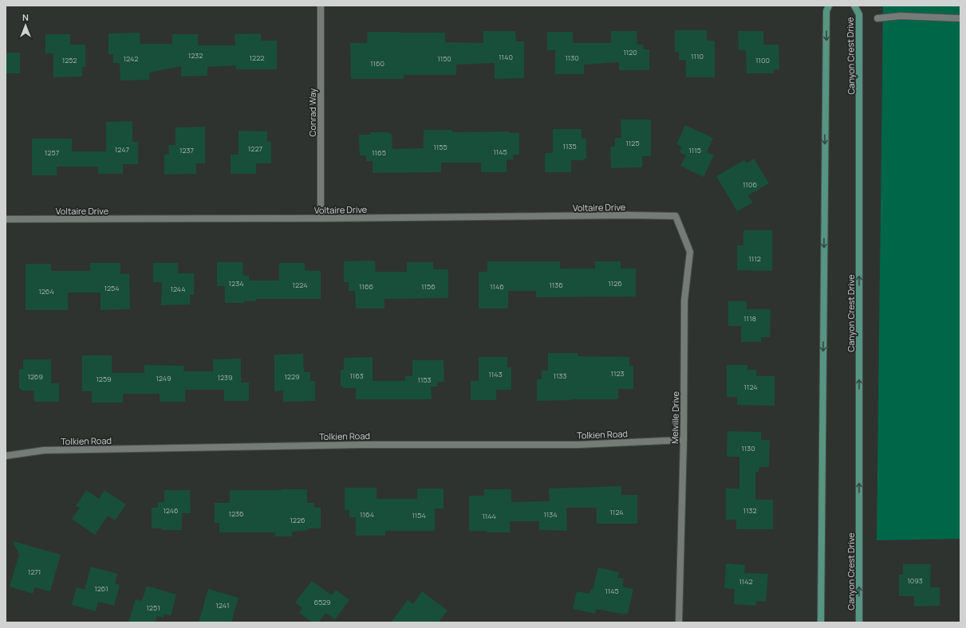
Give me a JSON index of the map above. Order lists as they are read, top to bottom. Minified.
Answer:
{"streets":{"main road":["Canyon Crest Drive"],"street":["Conrad Way","Voltaire Drive","Melville Drive","Tolkien Road"]},"crossings":[["Conrad Way","Voltaire Drive"],["Voltaire Drive","Melville Drive"],["Melville Drive","Tolkien Road"]],"house_numbers":["1120","1232","1110","1140","1222","1130","1242","1150","1252","1100","1160","1125","1135","1155","1227","1247","1237","1115","1145","1257","1165","1106","1112","1234","1126","1224","1136","1166","1156","1146","1254","1244","1264","1118","1123","1143","1163","1133","1269","1229","1239","1249","1259","1153","1124","1130","1246","1132","1124","1236","1164","1134","1154","1144","1226","1271","1093","1142","1261","1145","6529","1241","1251"],"north":"top"}
